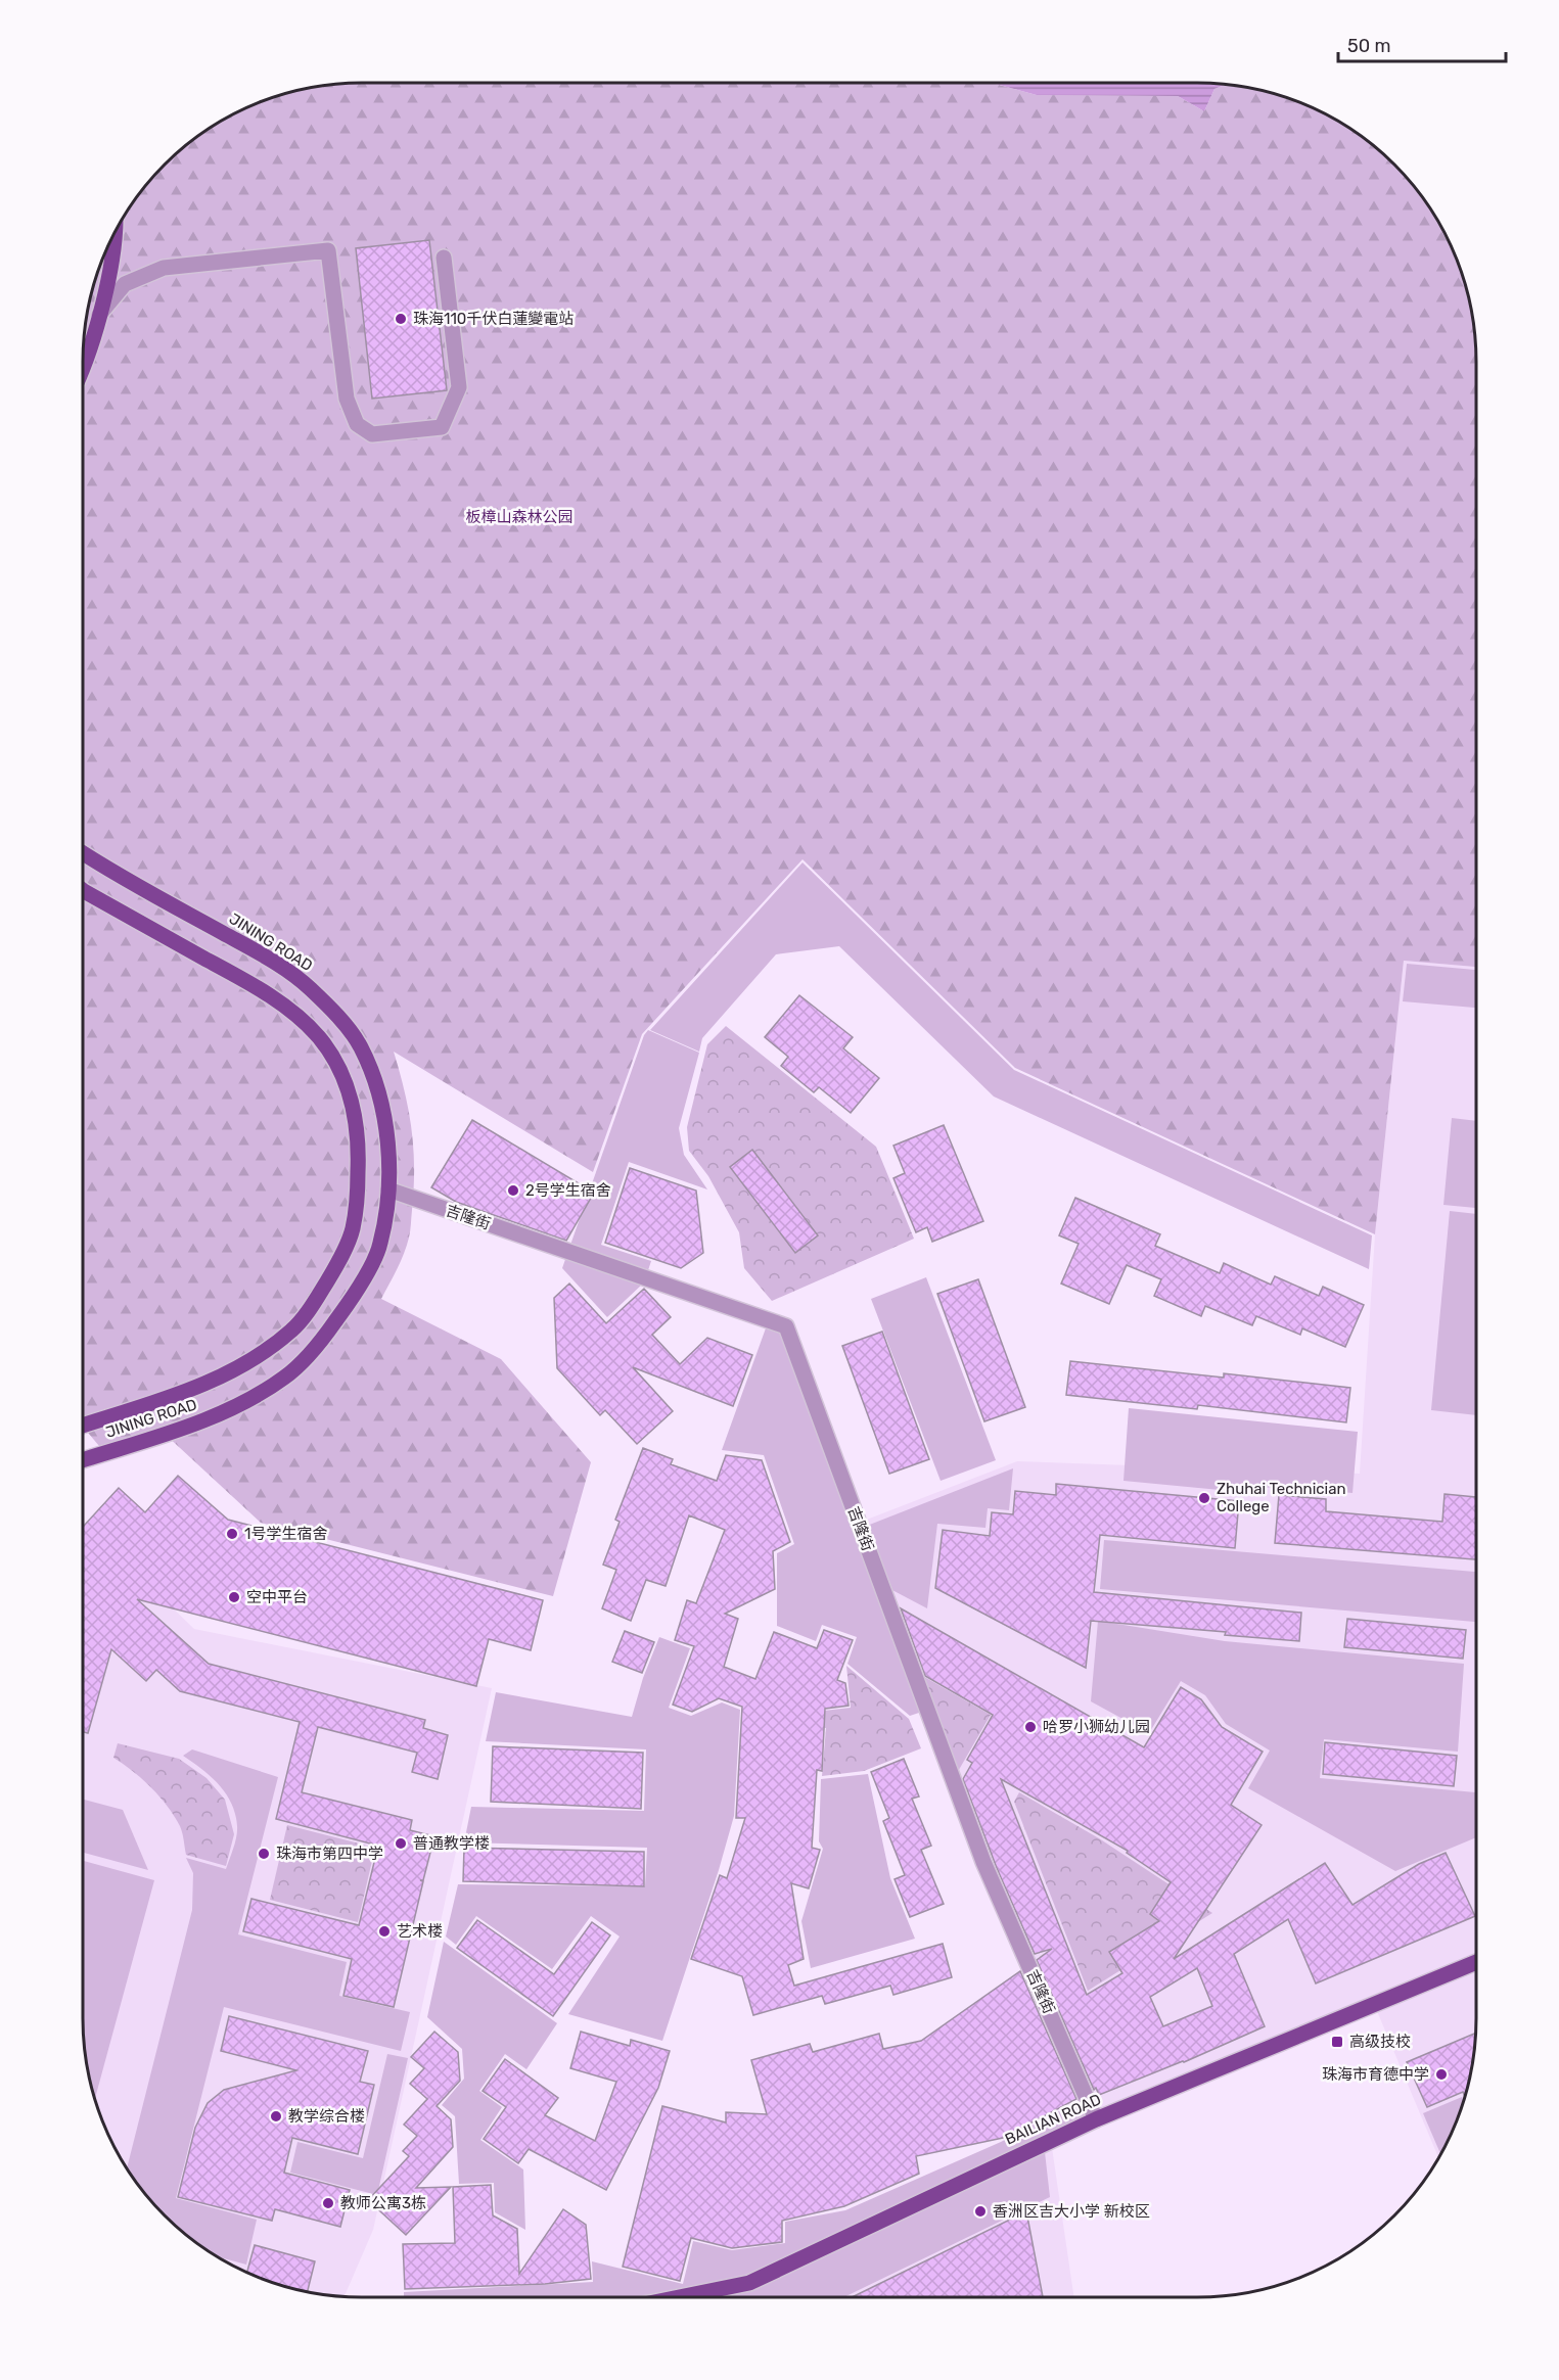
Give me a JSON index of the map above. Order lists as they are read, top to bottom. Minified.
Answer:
{"streets":{"main road":["JINING ROAD","BAILIAN ROAD"],"lane":["吉隆街"]},"crossings":[["JINING ROAD","吉隆街"],["吉隆街","BAILIAN ROAD"]],"parks":["板樟山森林公园"],"places":{"other":["珠海110千伏白蓮變電站","2号学生宿舍","Zhuhai Technician College","1号学生宿舍","空中平台","哈罗小狮幼儿园","普通教学楼","珠海市第四中学","艺术楼","珠海市育德中学","教学综合楼","教师公寓3栋","香洲区吉大小学 新校区"],"transit":["高级技校"]},"scale_bar":"50 m"}
